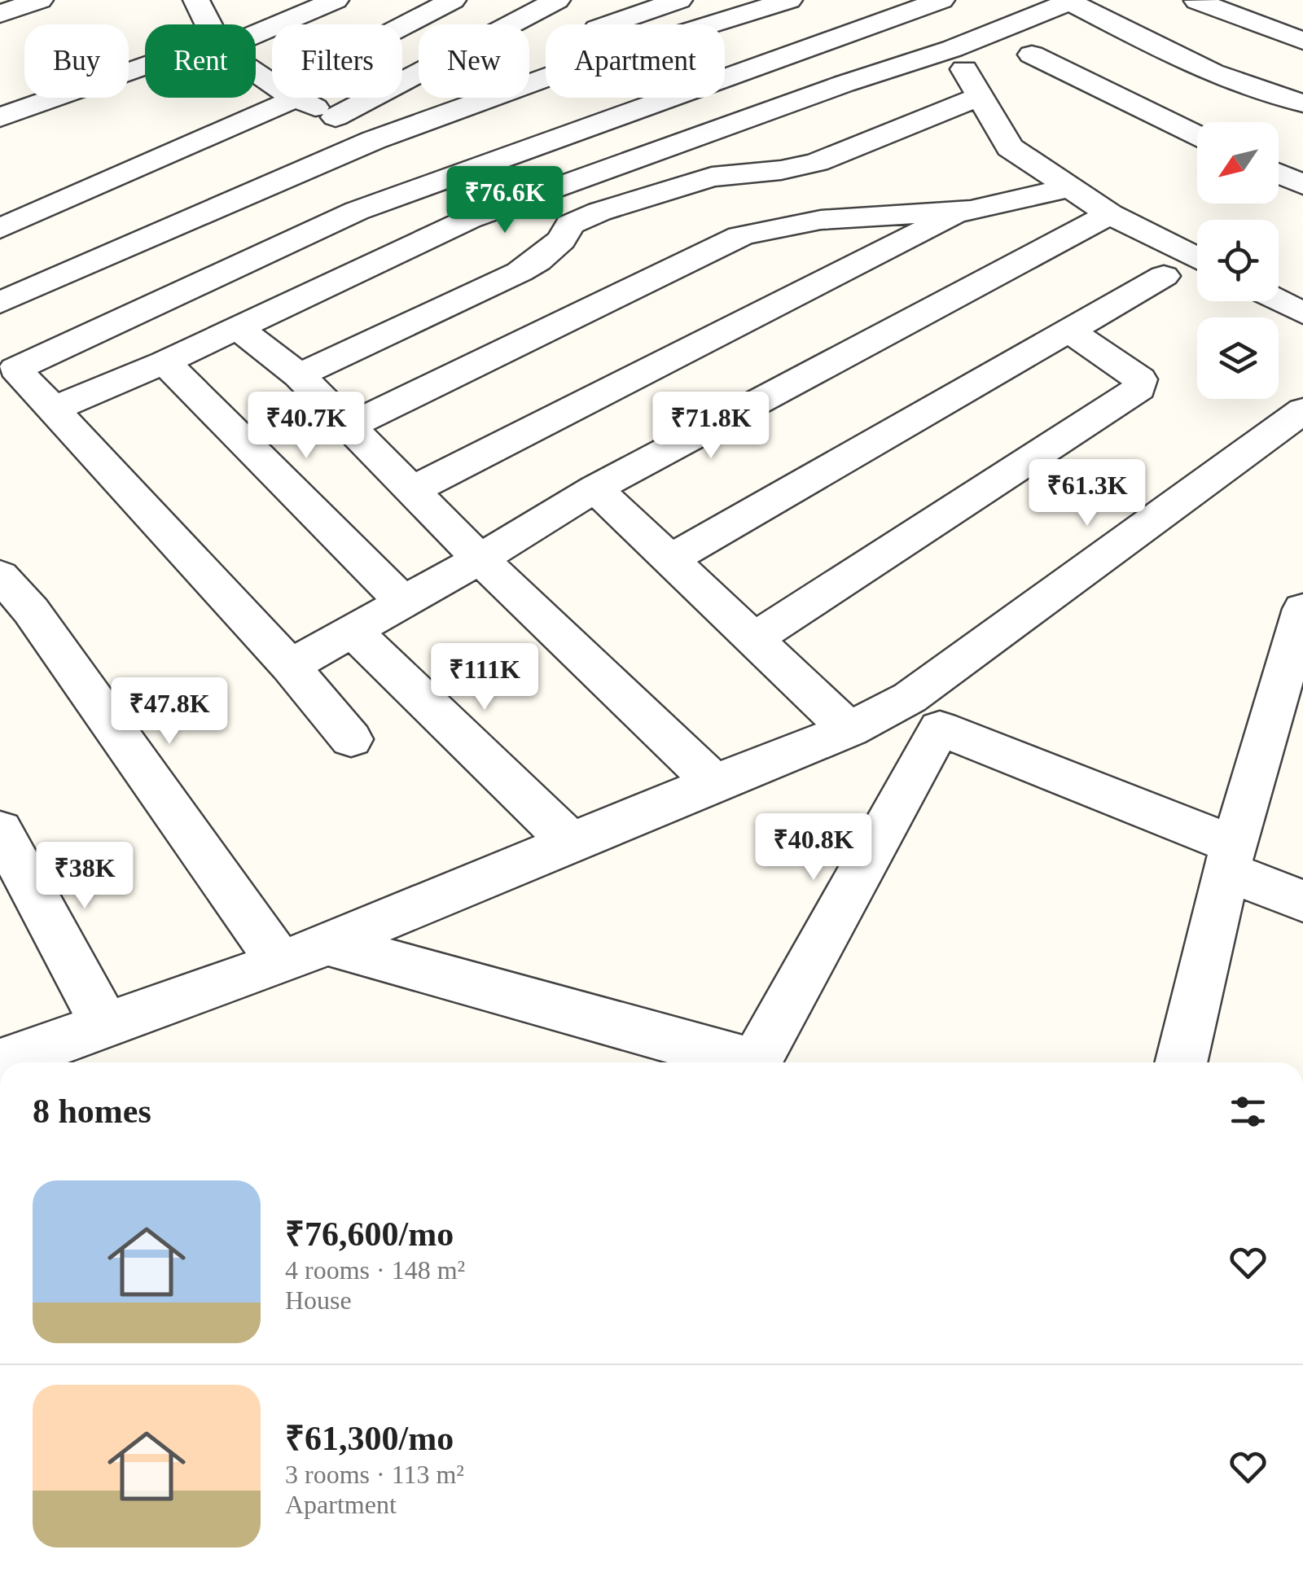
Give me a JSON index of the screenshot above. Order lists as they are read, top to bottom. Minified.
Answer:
{"north":"bottom left","page":{"chip":["Buy","Rent","Filters","New","Apartment"],"price":["₹76.6K","₹40.7K","₹71.8K","₹61.3K","₹111K","₹47.8K","₹40.8K","₹38K"],"heading":"8 homes","list":[{"name":"₹76,600/mo","note":"4 rooms · 148 m² · House"},{"name":"₹61,300/mo","note":"3 rooms · 113 m² · Apartment"}]}}
